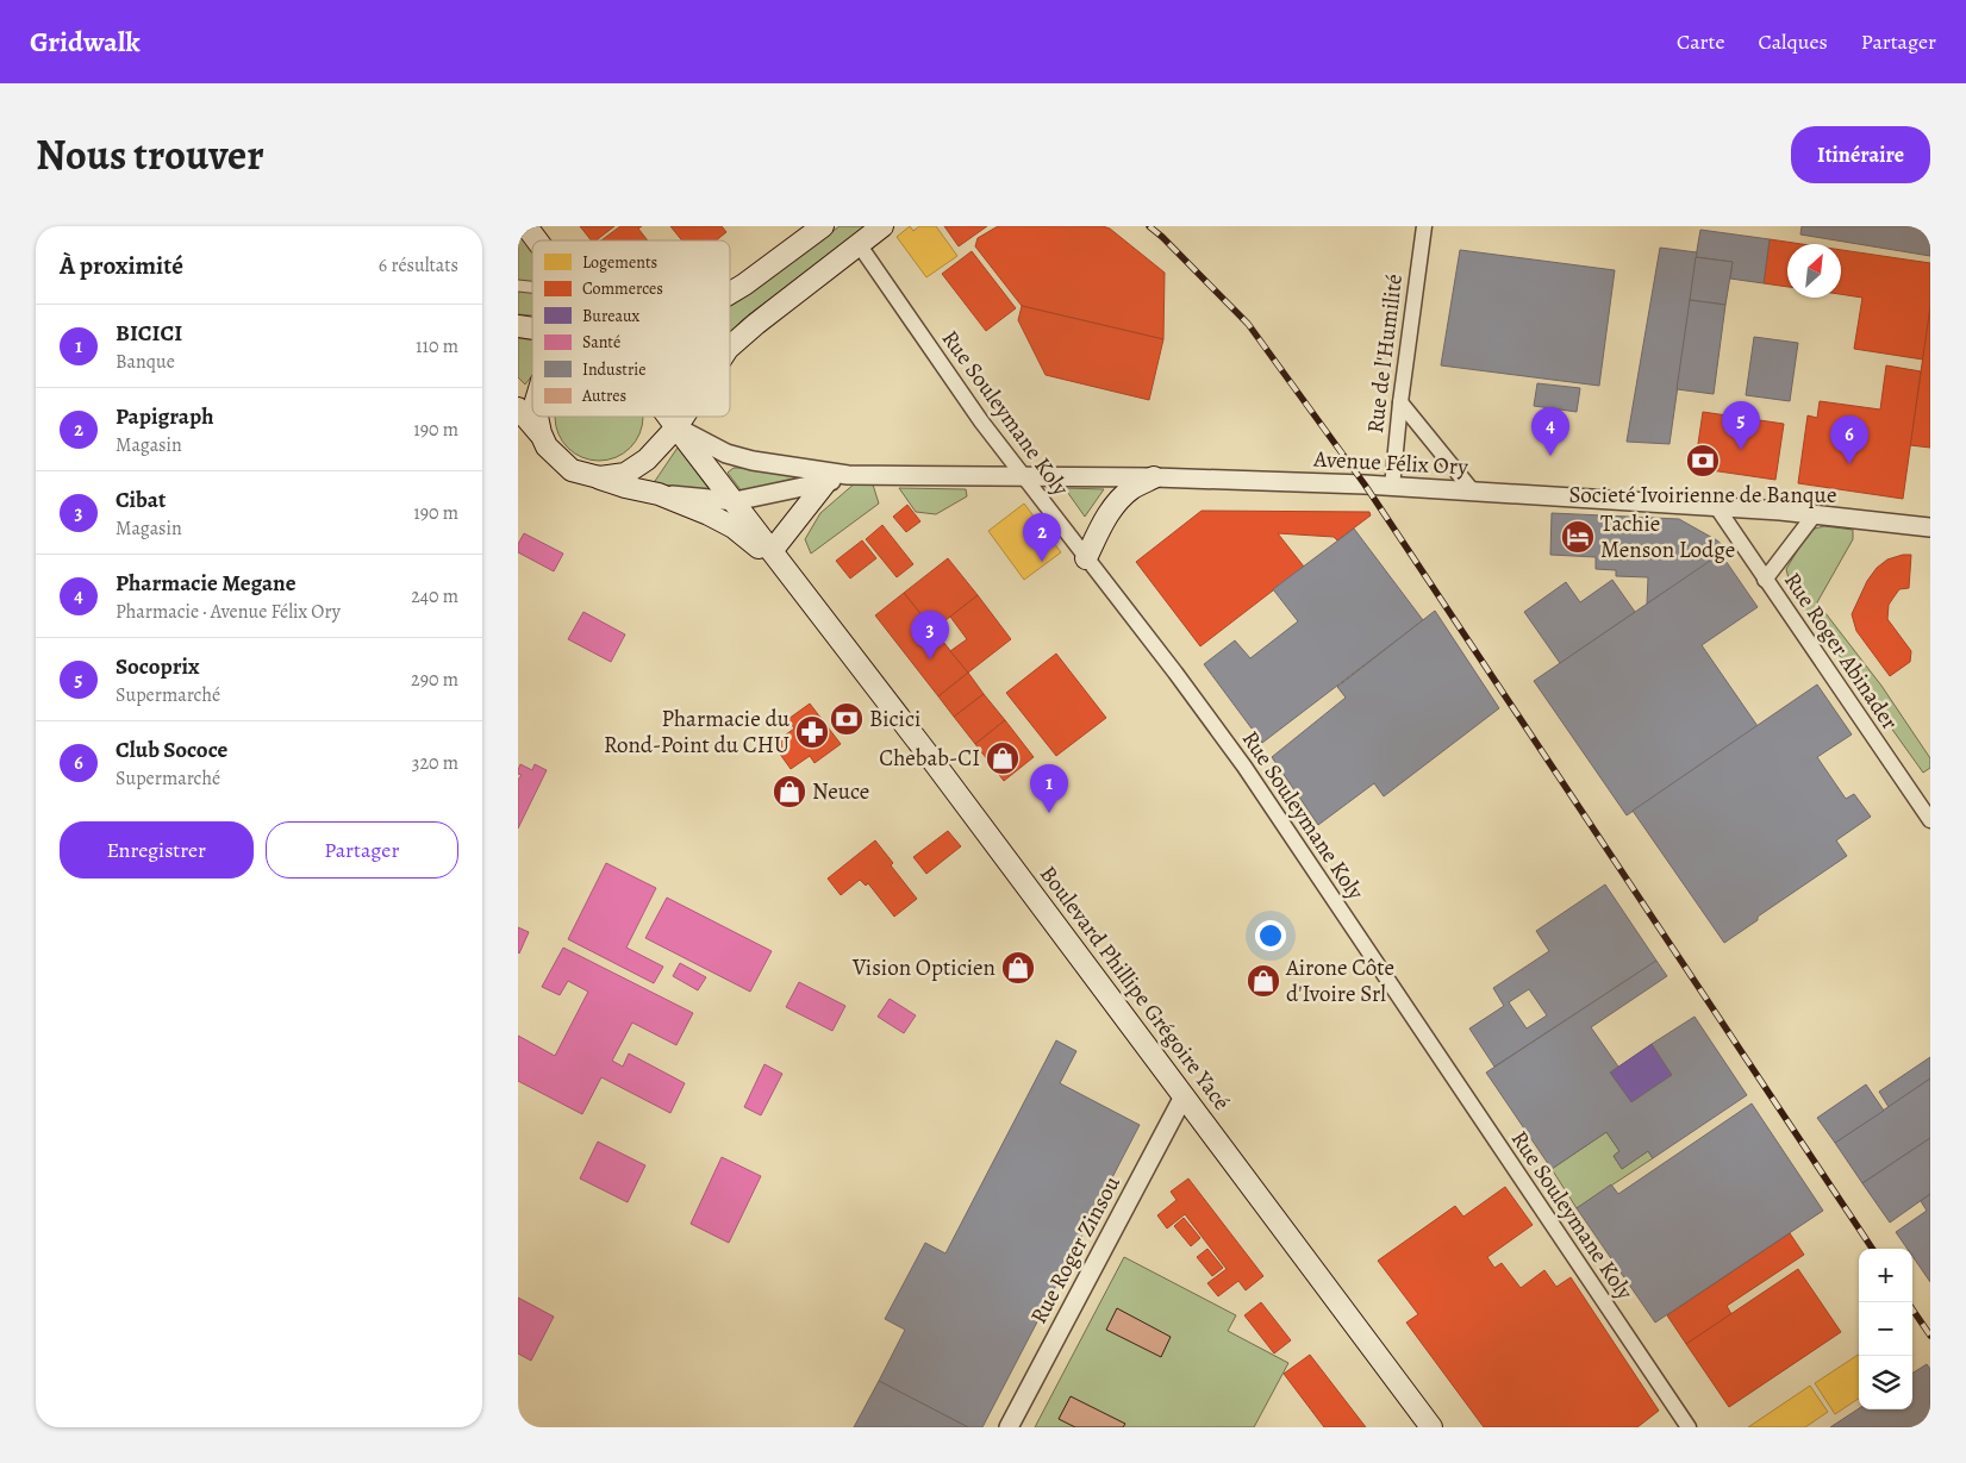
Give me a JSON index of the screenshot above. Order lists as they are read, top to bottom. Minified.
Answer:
{"streets":{"main road":["Boulevard Phillipe Grégoire Yacé"],"street":["Rue de l'Humilité","Rue Souleymane Koly","Avenue Félix Ory","Rue Roger Abinader","Rue Roger Zinsou"]},"crossings":[["Rue de l'Humilité","Avenue Félix Ory"],["Rue Souleymane Koly","Avenue Félix Ory"],["Avenue Félix Ory","Rue Roger Abinader"],["Avenue Félix Ory","Boulevard Phillipe Grégoire Yacé"],["Boulevard Phillipe Grégoire Yacé","Rue Roger Zinsou"]],"places":{"bank":["Societé Ivoirienne de Banque","Bicici"],"hotel":["Tachie Menson Lodge"],"pharmacy":["Pharmacie du Rond-Point du CHU"],"shop":["Chebab-CI","Neuce","Vision Opticien","Airone Côte d'Ivoire Srl"]},"legend":["Logements","Commerces","Bureaux","Santé","Industrie","Autres"],"north":"top right","page":{"header":"Gridwalk","nav":["Carte","Calques","Partager"],"title":"Nous trouver","buttons":["Itinéraire",["Enregistrer","Partager"]],"heading":["À proximité","6 résultats"],"list":[{"mark":"1","name":"BICICI","note":"Banque","value":"110 m"},{"mark":"2","name":"Papigraph","note":"Magasin","value":"190 m"},{"mark":"3","name":"Cibat","note":"Magasin","value":"190 m"},{"mark":"4","name":"Pharmacie Megane","note":"Pharmacie · Avenue Félix Ory","value":"240 m"},{"mark":"5","name":"Socoprix","note":"Supermarché","value":"290 m"},{"mark":"6","name":"Club Sococe","note":"Supermarché","value":"320 m"}],"pins":["5","4","6","2","3","1"],"map_buttons":["+","−"]}}
